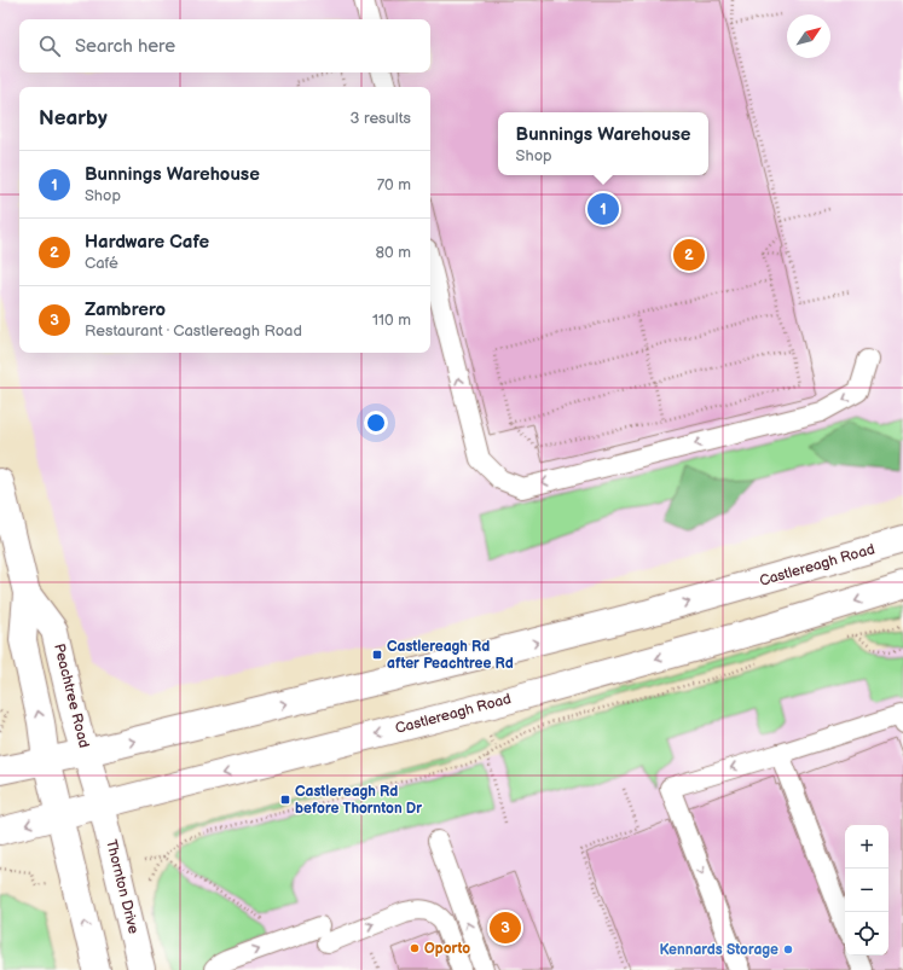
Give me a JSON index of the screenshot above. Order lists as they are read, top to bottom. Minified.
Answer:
{"streets":{"main road":["Castlereagh Road","Peachtree Road","Thornton Drive"]},"crossings":[["Castlereagh Road","Peachtree Road"],["Castlereagh Road","Thornton Drive"],["Peachtree Road","Thornton Drive"]],"places":{"transit":["Castlereagh Rd after Peachtree Rd","Castlereagh Rd before Thornton Dr"],"other":["Oporto","Kennards Storage"]},"north":"top right","page":{"search":"Search here","heading":["Nearby","3 results"],"popup":["Bunnings Warehouse","Shop"],"list":[{"mark":"1","name":"Bunnings Warehouse","note":"Shop","value":"70 m"},{"mark":"2","name":"Hardware Cafe","note":"Café","value":"80 m"},{"mark":"3","name":"Zambrero","note":"Restaurant · Castlereagh Road","value":"110 m"}],"pins":["1","2","3"],"map_buttons":["+","−"]}}
